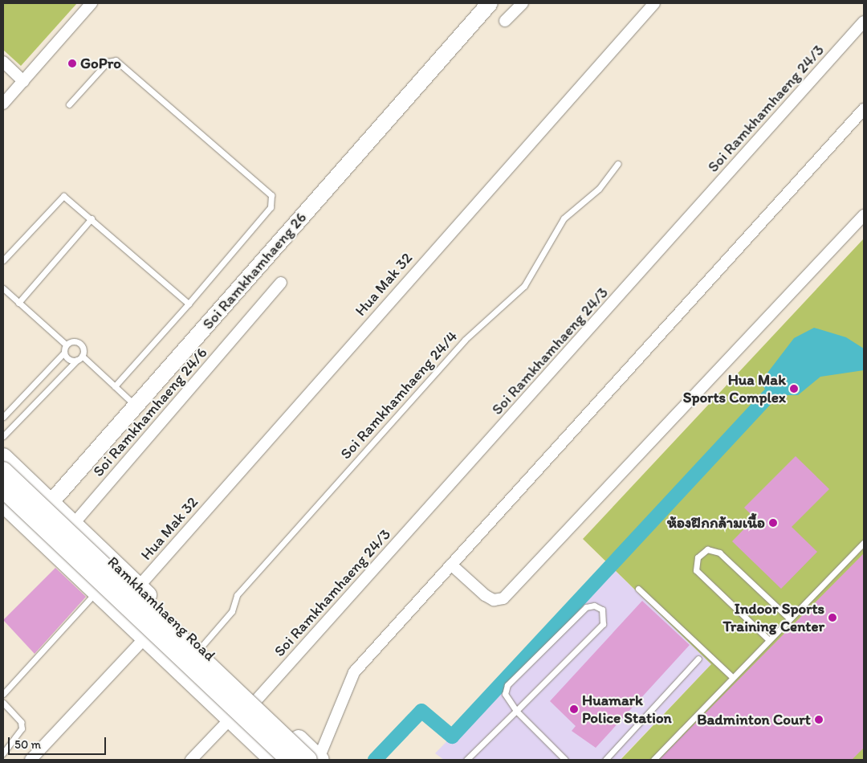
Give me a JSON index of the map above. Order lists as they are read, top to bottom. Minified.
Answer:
{"streets":{"main road":["Ramkhamhaeng Road"],"street":["Soi Ramkhamhaeng 24/3","Soi Ramkhamhaeng 26","Hua Mak 32","Soi Ramkhamhaeng 24/6"],"lane":["Soi Ramkhamhaeng 24/4"]},"crossings":[["Soi Ramkhamhaeng 24/3","Ramkhamhaeng Road"],["Soi Ramkhamhaeng 26","Ramkhamhaeng Road"],["Hua Mak 32","Ramkhamhaeng Road"],["Soi Ramkhamhaeng 24/4","Ramkhamhaeng Road"],["Soi Ramkhamhaeng 24/6","Ramkhamhaeng Road"]],"places":["GoPro","Hua Mak Sports Complex","ห้องฝึกกล้ามเนื้อ","Indoor Sports Training Center","Huamark Police Station","Badminton Court"],"scale_bar":"50 m"}
